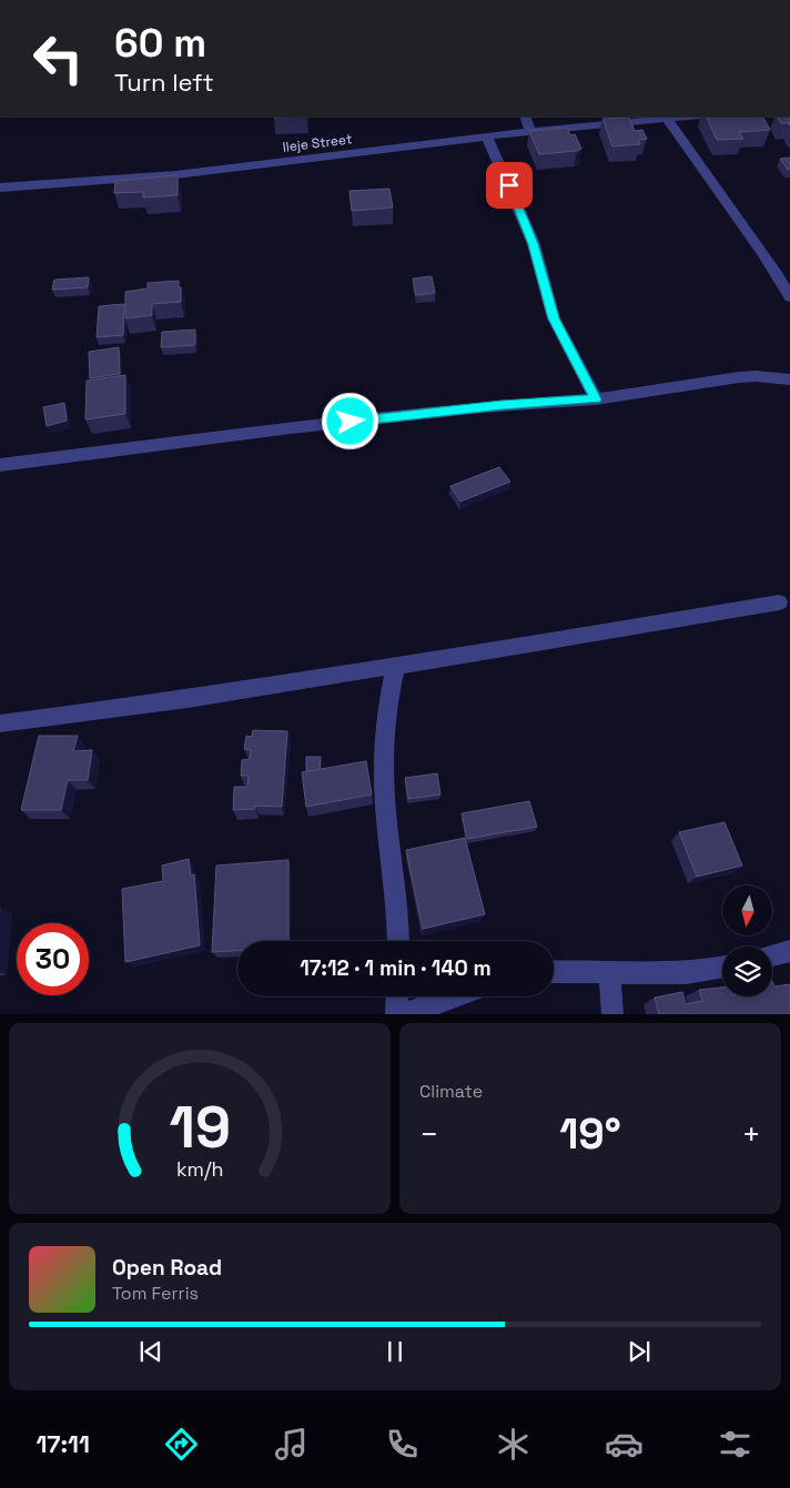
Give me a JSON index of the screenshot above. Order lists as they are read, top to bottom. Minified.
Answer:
{"streets":{"street":["Ileje Street"]},"north":"bottom","page":{"turn":["60 m","Turn left"],"limit":"30","trip":"17:12 · 1 min · 140 m","tile":"Climate","heat":["−","19°","+"],"song":["Open Road","Tom Ferris"],"tabs":"17:11","gauge":["19","km/h"]}}
